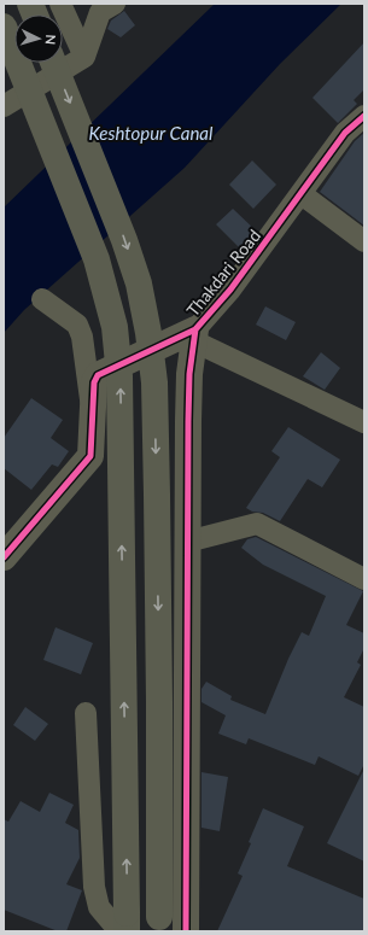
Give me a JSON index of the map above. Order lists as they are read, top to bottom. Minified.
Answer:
{"streets":{"street":["Thakdari Road"]},"water":["Keshtopur Canal"],"north":"right"}
